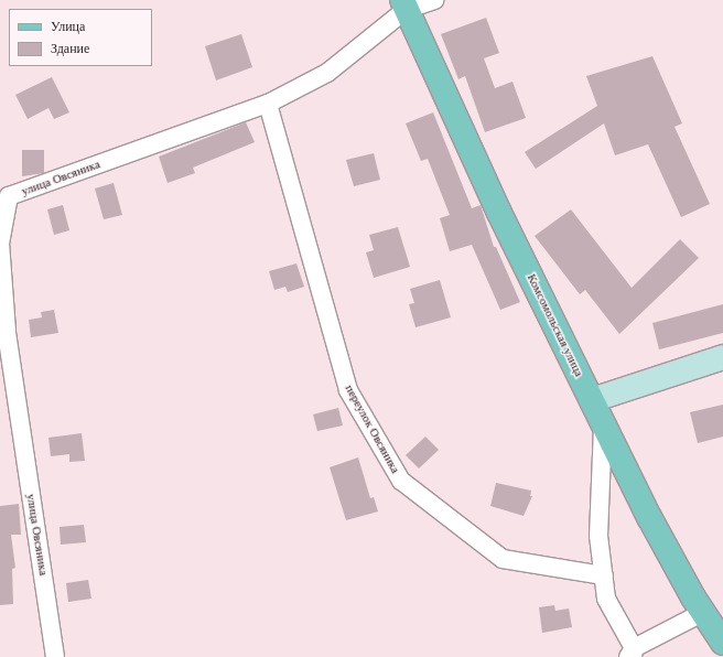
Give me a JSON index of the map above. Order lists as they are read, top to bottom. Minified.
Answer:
{"streets":{"main road":["Комсомольская улица"],"street":["улица Овсяника","переулок Овсяника"]},"crossings":[["улица Овсяника","Комсомольская улица"],["улица Овсяника","переулок Овсяника"]],"legend":["Улица","Здание"]}
